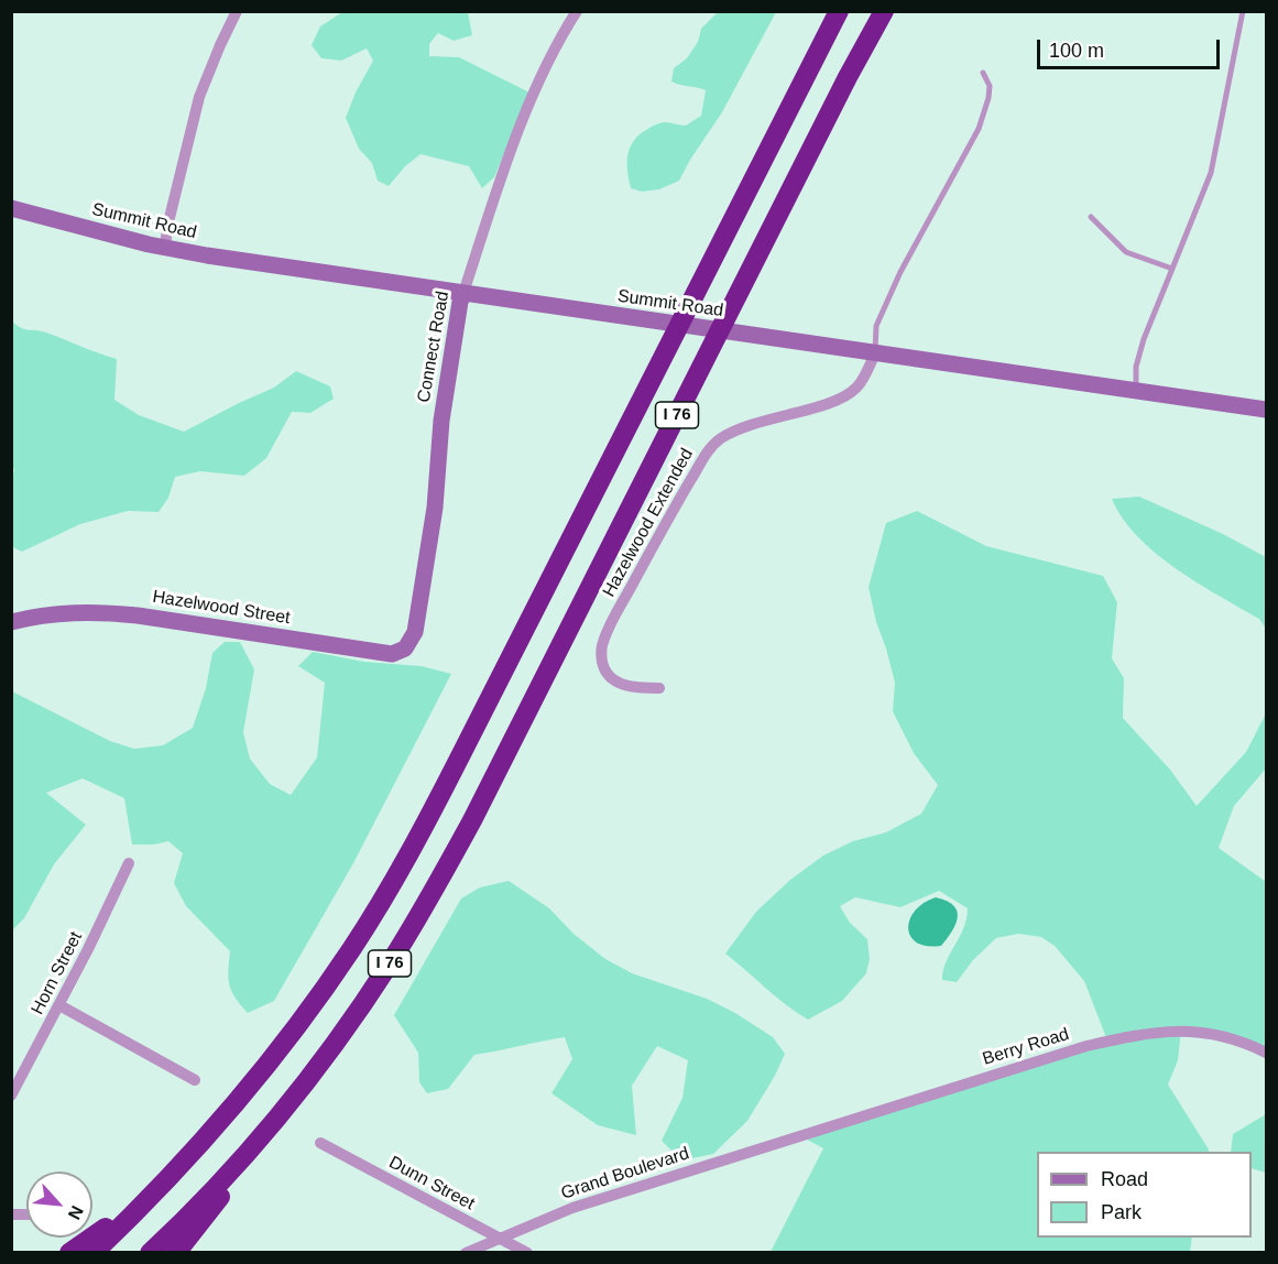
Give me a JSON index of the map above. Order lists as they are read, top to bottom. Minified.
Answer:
{"streets":{"highway":["I 76"],"street":["Summit Road","Connect Road","Hazelwood Extended","Hazelwood Street","Horn Street","Berry Road","Grand Boulevard","Dunn Street"]},"crossings":[["Summit Road","Connect Road"],["Summit Road","Hazelwood Extended"],["Connect Road","Hazelwood Street"],["Berry Road","Grand Boulevard"],["Grand Boulevard","Dunn Street"]],"legend":["Road","Park"],"scale_bar":"100 m","north":"bottom right"}
